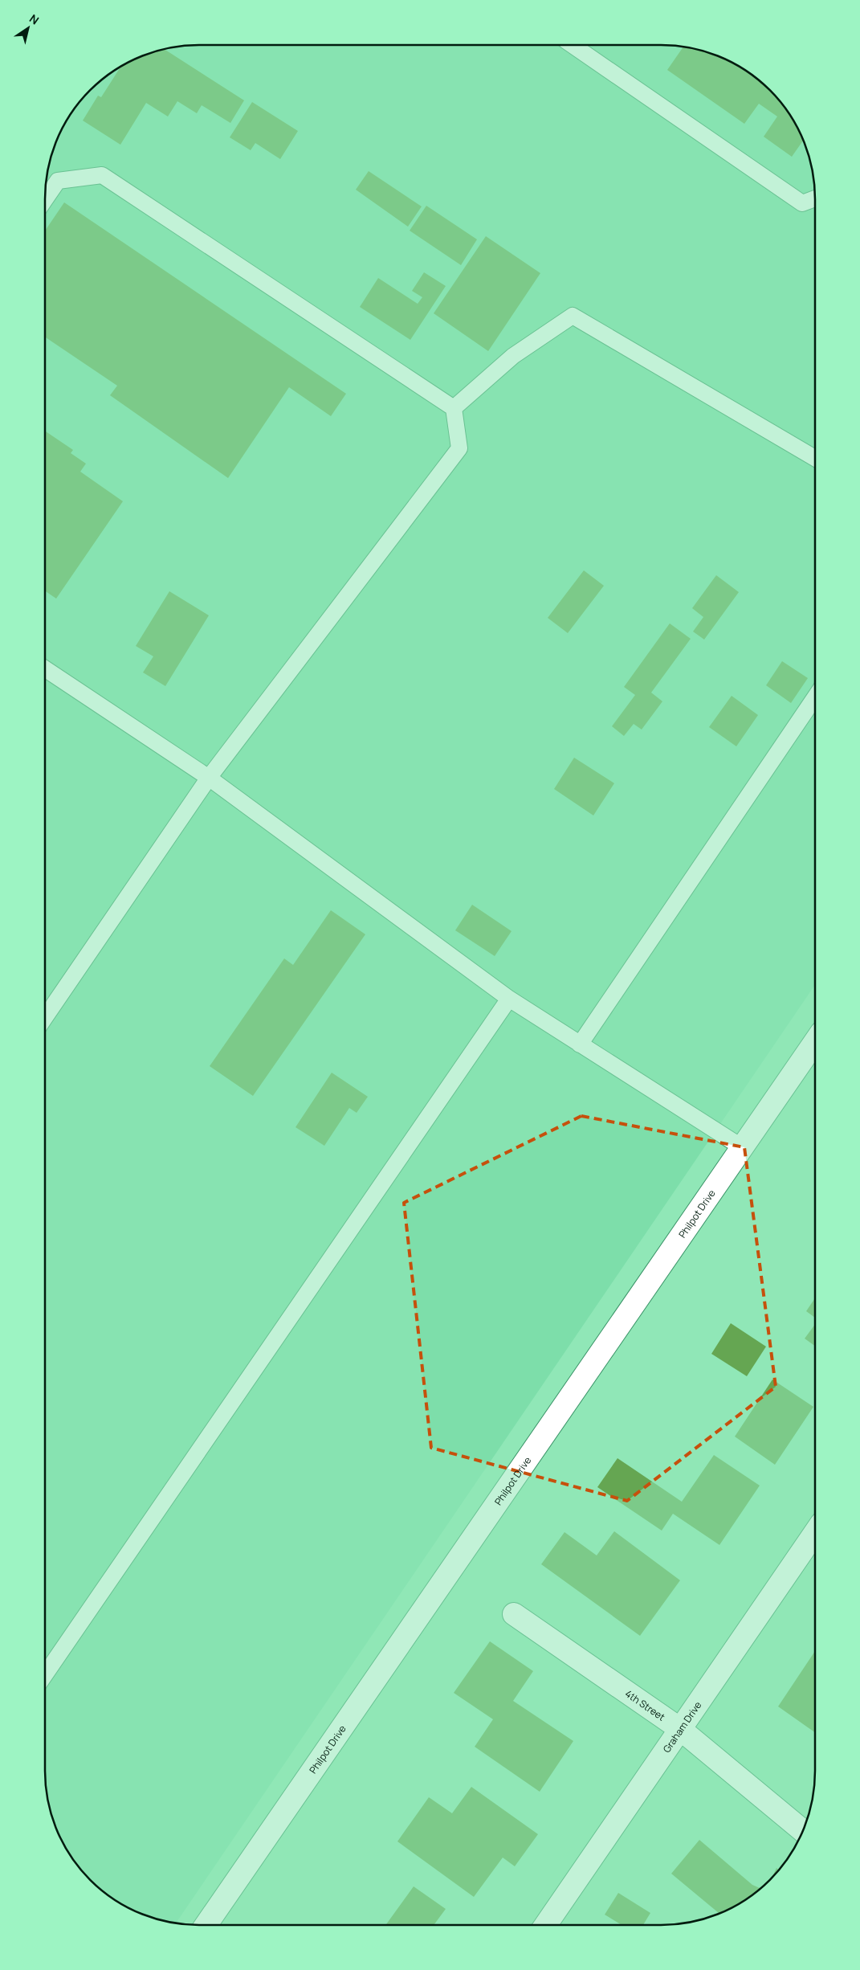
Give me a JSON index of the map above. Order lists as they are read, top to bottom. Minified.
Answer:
{"streets":{"street":["Philpot Drive","4th Street","Graham Drive"]},"crossings":[["4th Street","Graham Drive"]],"north":"top right"}
